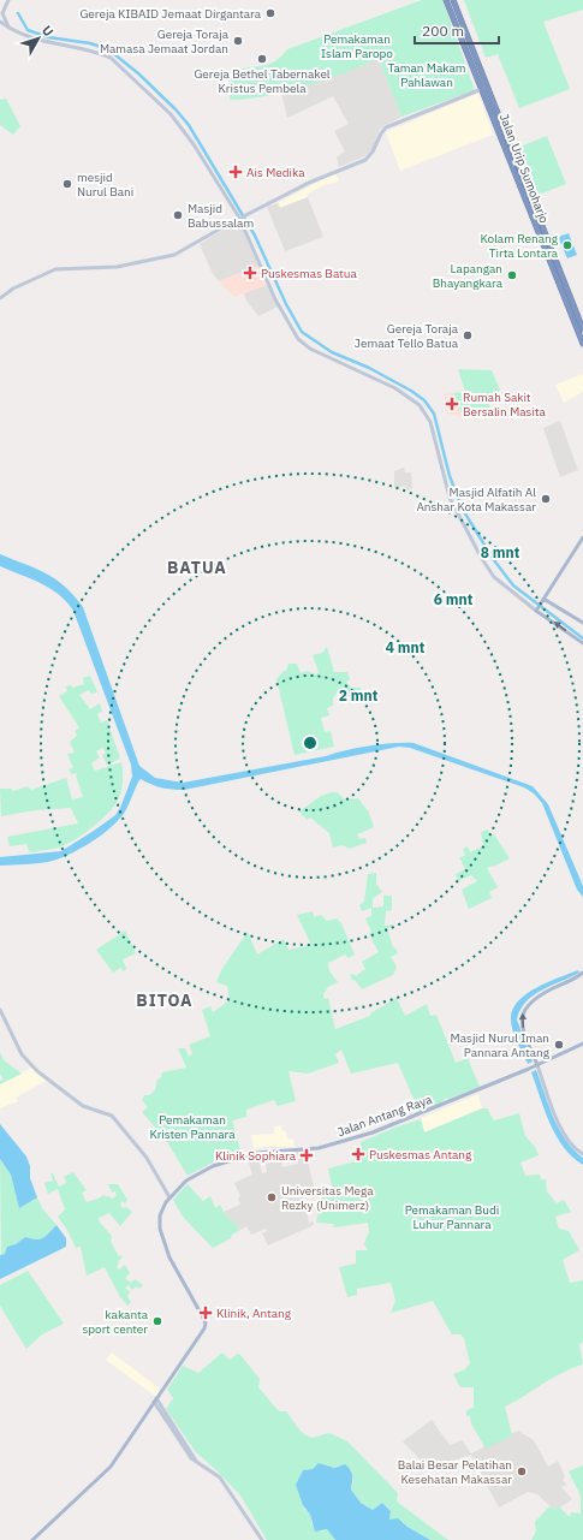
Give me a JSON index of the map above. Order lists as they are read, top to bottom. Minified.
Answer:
{"streets":{"highway":["Jalan Urip Sumoharjo"],"main road":["Jalan Antang Raya"]},"districts":["BATUA","BITOA"],"parks":["Pemakaman Islam Paropo","Taman Makam Pahlawan","Pemakaman Kristen Pannara","Pemakaman Budi Luhur Pannara"],"places":{"other":["Gereja KIBAID Jemaat Dirgantara","Gereja Toraja Mamasa Jemaat Jordan","Gereja Bethel Tabernakel Kristus Pembela","mesjid Nurul Bani","Masjid Babussalam","Kolam Renang Tirta Lontara","Lapangan Bhayangkara","Gereja Toraja Jemaat Tello Batua","Masjid Alfatih Al Anshar Kota Makassar","Masjid Nurul Iman Pannara Antang","Universitas Mega Rezky (Unimerz)","kakanta sport center","Balai Besar Pelatihan Kesehatan Makassar"],"health":["Ais Medika","Puskesmas Batua","Rumah Sakit Bersalin Masita","Puskesmas Antang","Klinik Sophiara","Klinik, Antang"]},"scale_bar":"200 m","north":"top right","rings":["8 mnt","6 mnt","4 mnt","2 mnt"]}
